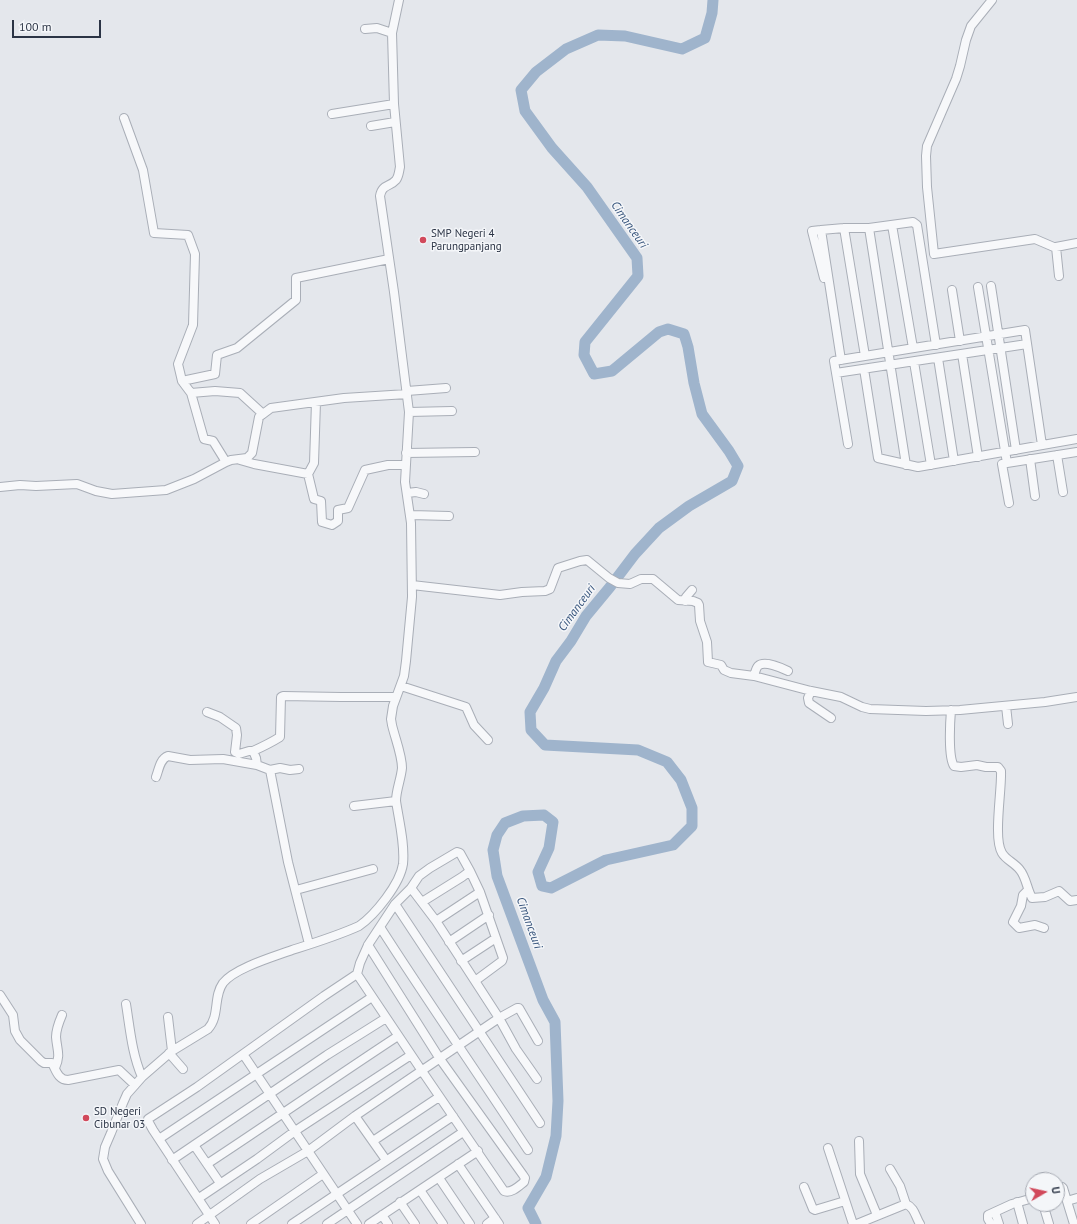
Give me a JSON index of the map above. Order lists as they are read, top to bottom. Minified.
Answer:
{"water":["Cimanceuri"],"places":["SMP Negeri 4 Parungpanjang","SD Negeri Cibunar 03"],"scale_bar":"100 m","north":"right"}
